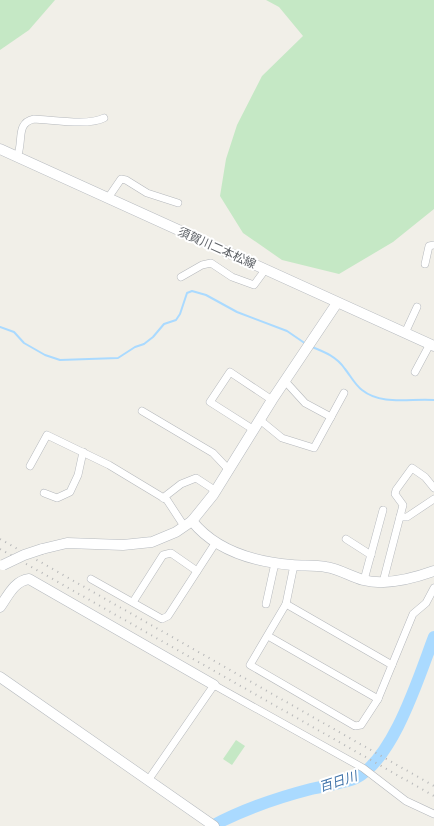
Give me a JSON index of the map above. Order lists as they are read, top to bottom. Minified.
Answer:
{"streets":{"street":["須賀川二本松線"]},"water":["百日川"]}
